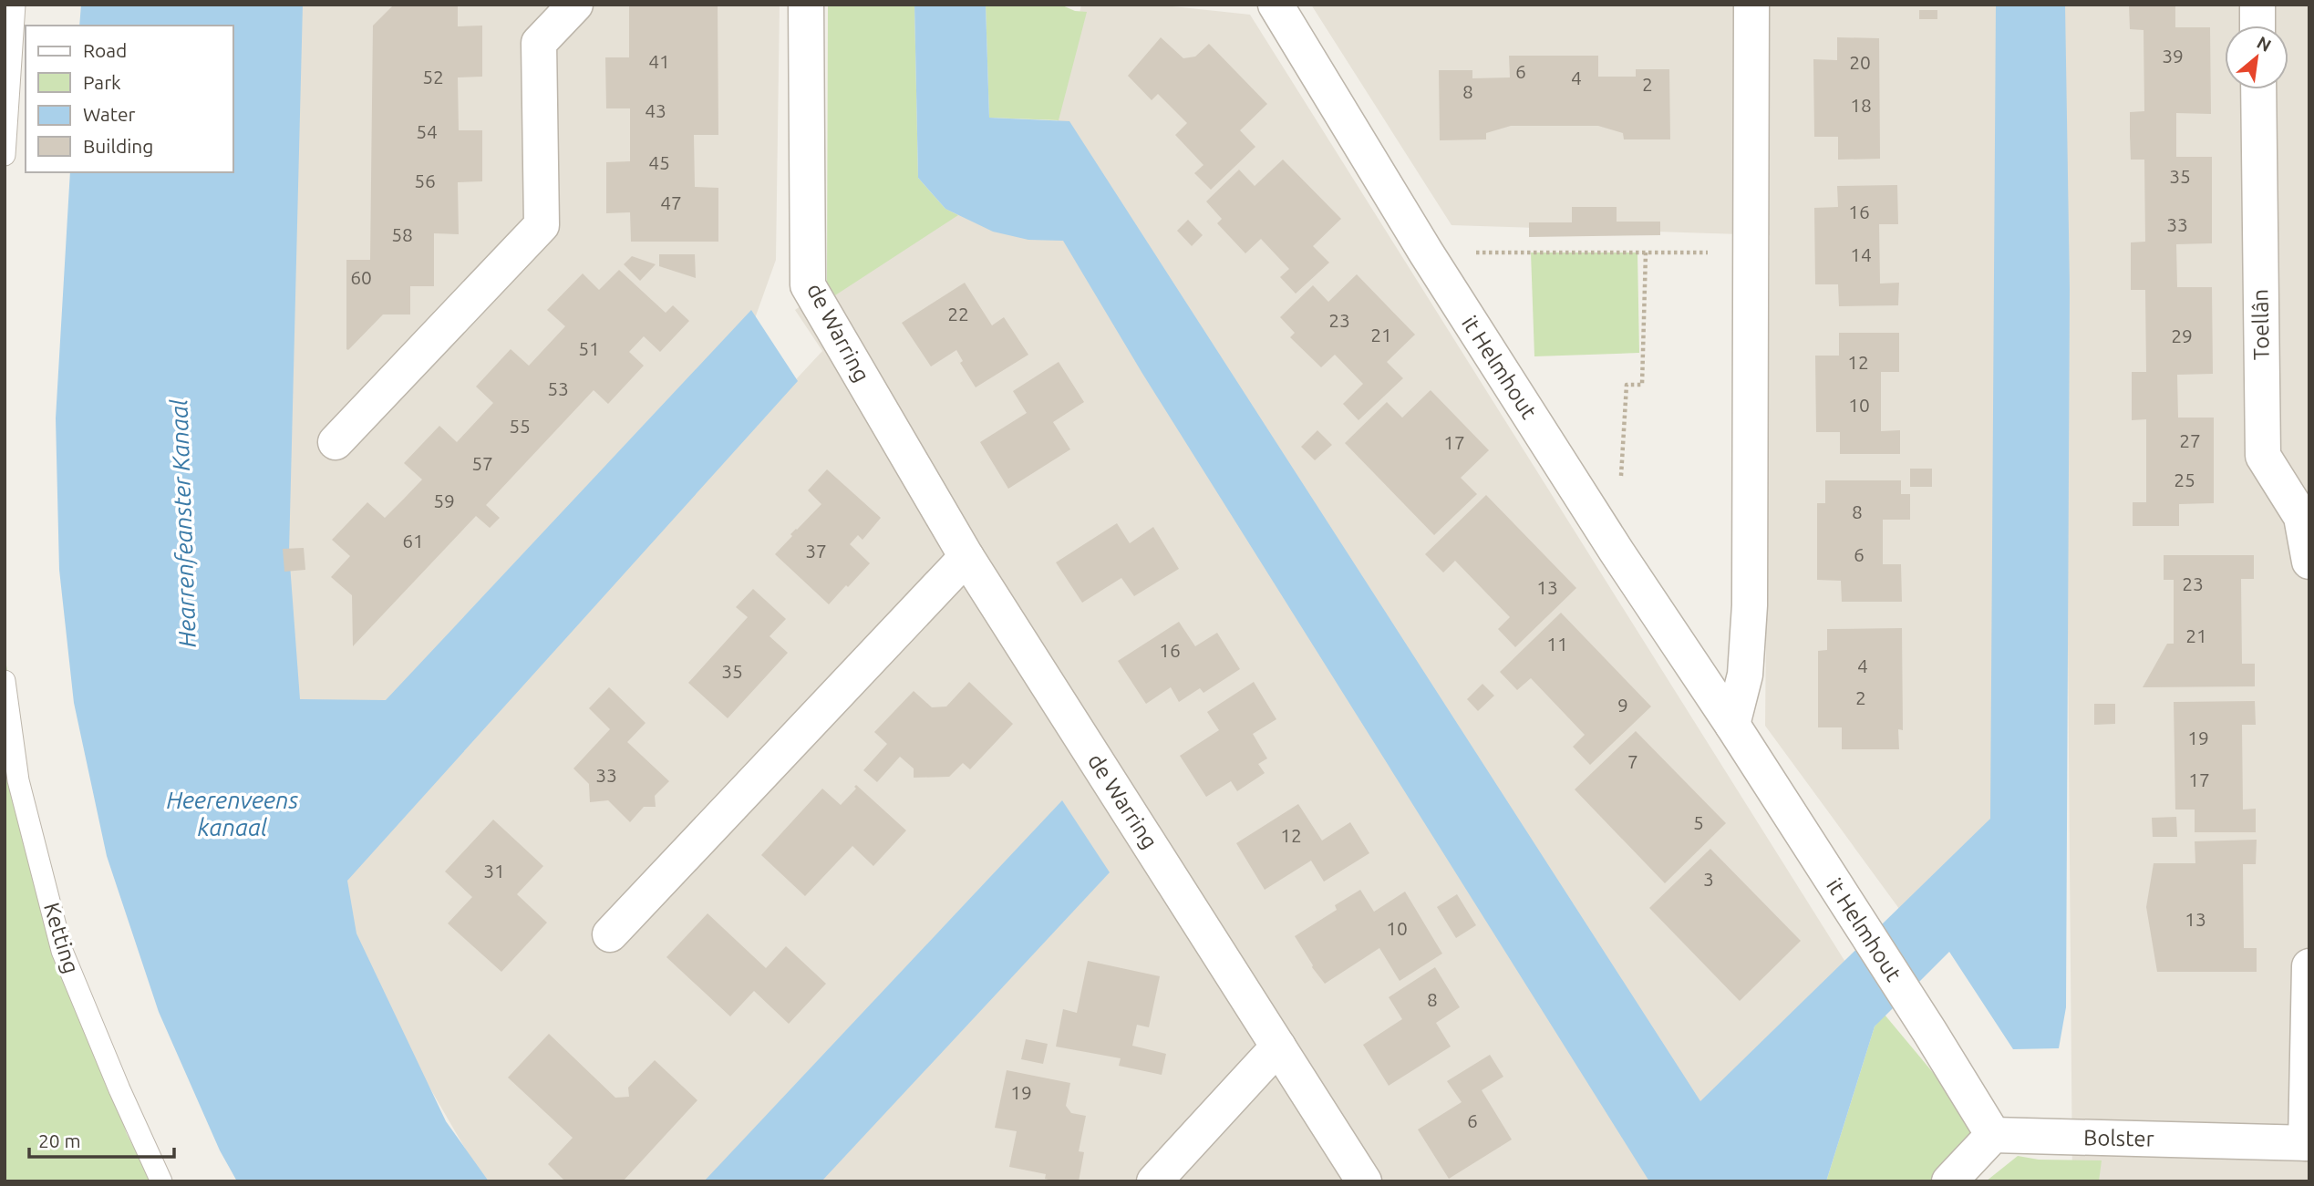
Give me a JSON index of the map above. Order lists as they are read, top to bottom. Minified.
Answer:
{"streets":{"street":["Toellân","de Warring","it Helmhout","Bolster"],"lane":["Ketting"]},"crossings":[["it Helmhout","Bolster"]],"water":["Hearrenfeanster Kanaal","Heerenveens kanaal"],"house_numbers":["39","41","20","6","52","4","2","8","18","43","54","45","35","56","47","16","33","58","14","60","22","23","21","29","51","12","53","10","55","27","17","57","25","59","8","61","37","6","23","13","21","11","16","4","35","2","9","19","7","33","17","5","12","31","3","13","10","8","19","6"],"legend":["Road","Park","Water","Building"],"scale_bar":"20 m","north":"top right"}
